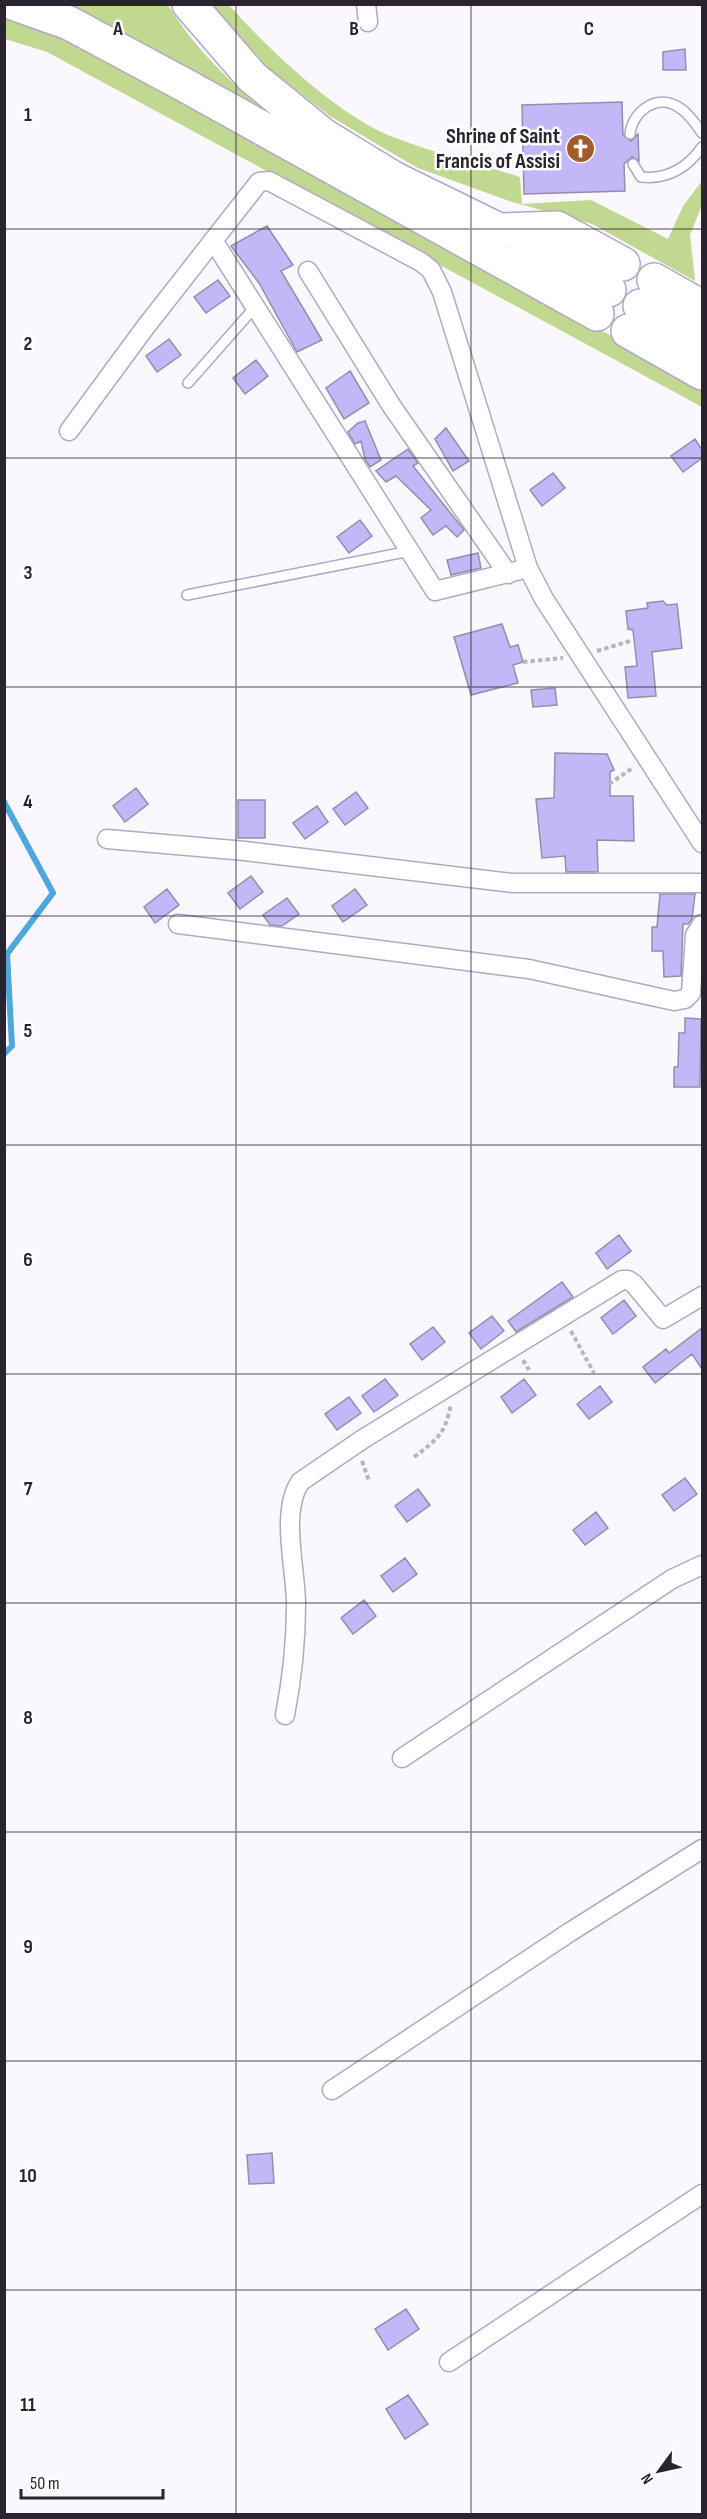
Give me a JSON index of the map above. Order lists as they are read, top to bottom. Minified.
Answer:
{"places":{"church":["Shrine of Saint Francis of Assisi"]},"scale_bar":"50 m","north":"bottom left","grid":{"columns":["A","B","C"],"rows":["1","2","3","4","5","6","7","8","9","10","11"]}}
